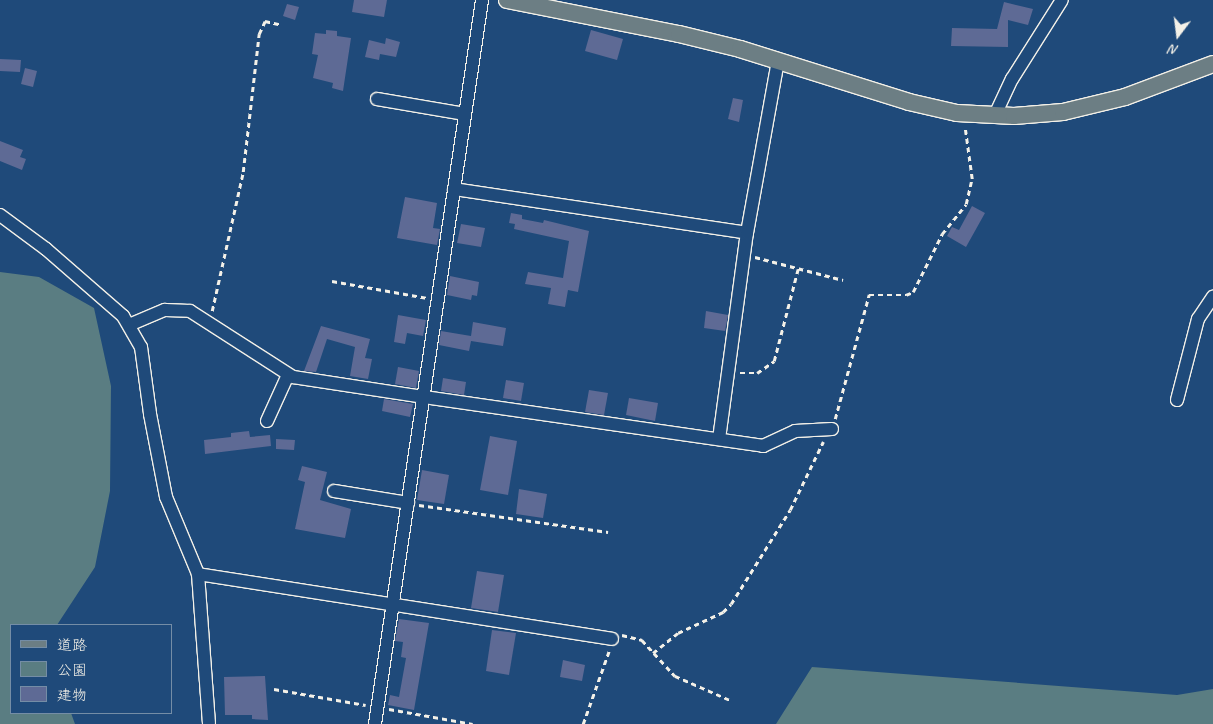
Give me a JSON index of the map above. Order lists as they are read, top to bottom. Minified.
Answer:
{"legend":["道路","公園","建物"],"north":"bottom"}
